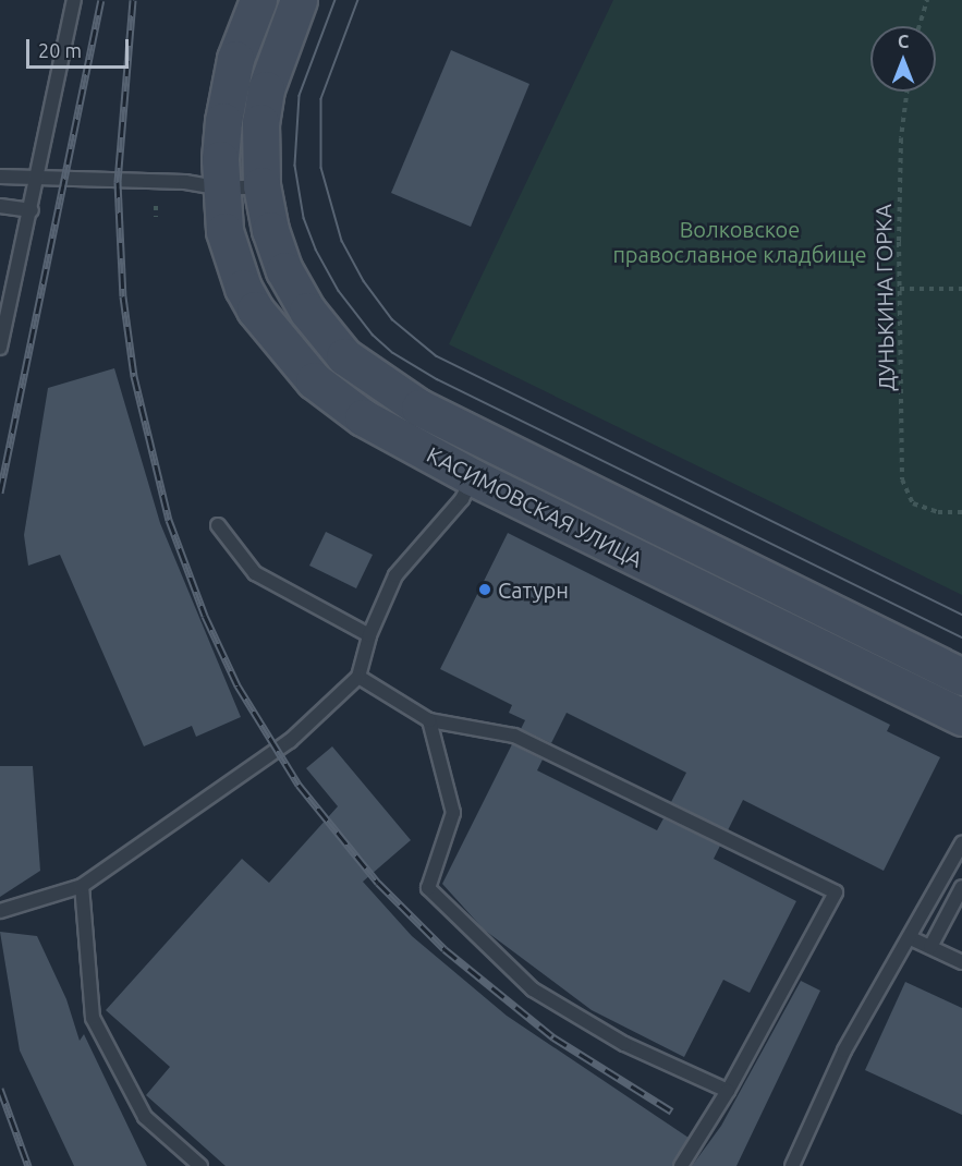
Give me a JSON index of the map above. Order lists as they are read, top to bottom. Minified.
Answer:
{"streets":{"main road":["КАСИМОВСКАЯ УЛИЦА"],"path":["ДУНЬКИНА ГОРКА"]},"parks":["Волковское православное кладбище"],"places":["Сатурн"],"scale_bar":"20 m","north":"top"}
